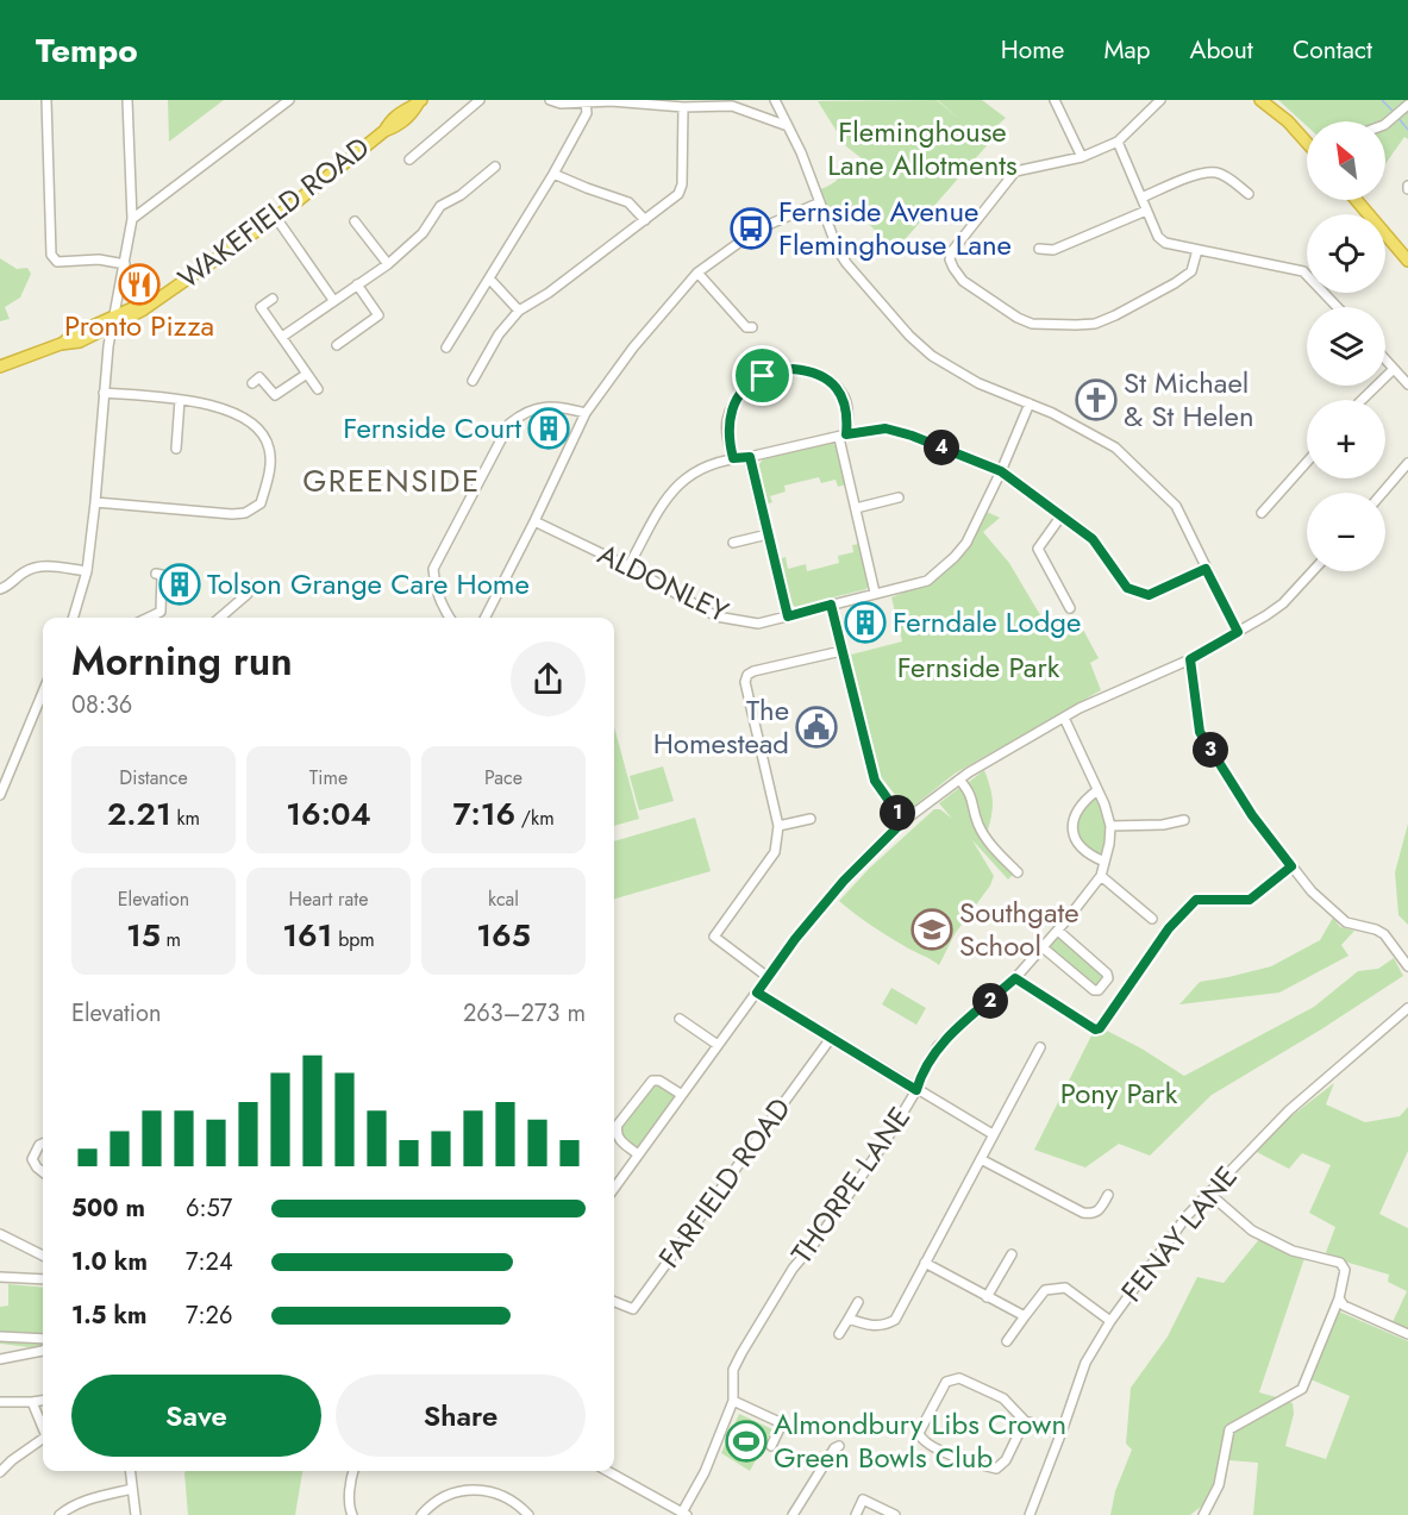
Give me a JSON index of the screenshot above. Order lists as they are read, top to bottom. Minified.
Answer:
{"streets":{"highway":["WAKEFIELD ROAD"],"street":["ALDONLEY","FARFIELD ROAD","THORPE LANE","FENAY LANE"]},"districts":["GREENSIDE"],"parks":["Fleminghouse Lane Allotments","Fernside Park","Pony Park"],"places":{"bus stop":["Fernside Avenue Fleminghouse Lane"],"restaurant":["Pronto Pizza"],"church":["St Michael & St Helen"],"building":["Fernside Court","Tolson Grange Care Home","Ferndale Lodge"],"public building":["The Homestead"],"school or university":["Southgate School"],"sports":["Almondbury Libs Crown Green Bowls Club"]},"north":"top left","page":{"header":"Tempo","nav":["Home","Map","About","Contact"],"map_buttons":["+","−"],"pins":["4","3","1","2"],"heading":["Morning run","08:36"],"stats":[["Distance","2.21 km"],["Time","16:04"],["Pace","7:16 /km"],["Elevation","15 m"],["Heart rate","161 bpm"],["kcal","165"]],"chart":["Elevation","263–273 m"],"list":[{"name":"500 m","note":"6:57"},{"name":"1.0 km","note":"7:24"},{"name":"1.5 km","note":"7:26"}],"buttons":["Save","Share"]}}
